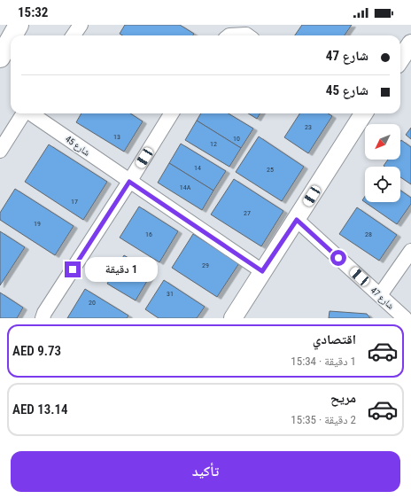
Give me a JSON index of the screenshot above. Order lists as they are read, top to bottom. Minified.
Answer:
{"streets":{"street":["شارع 45","شارع 47"]},"house_numbers":["23","13","10","12","14","25","14A","17","27","19","16","28","29","31","20"],"north":"bottom left","page":{"status":"15:32","banner":["شارع 47","شارع 45"],"bubble":"1 دقيقة","list":[{"name":"اقتصادي","note":"1 دقيقة · 15:34","value":"AED 9.73"},{"name":"مريح","note":"2 دقيقة · 15:35","value":"AED 13.14"}],"buttons":"تأكيد"}}
